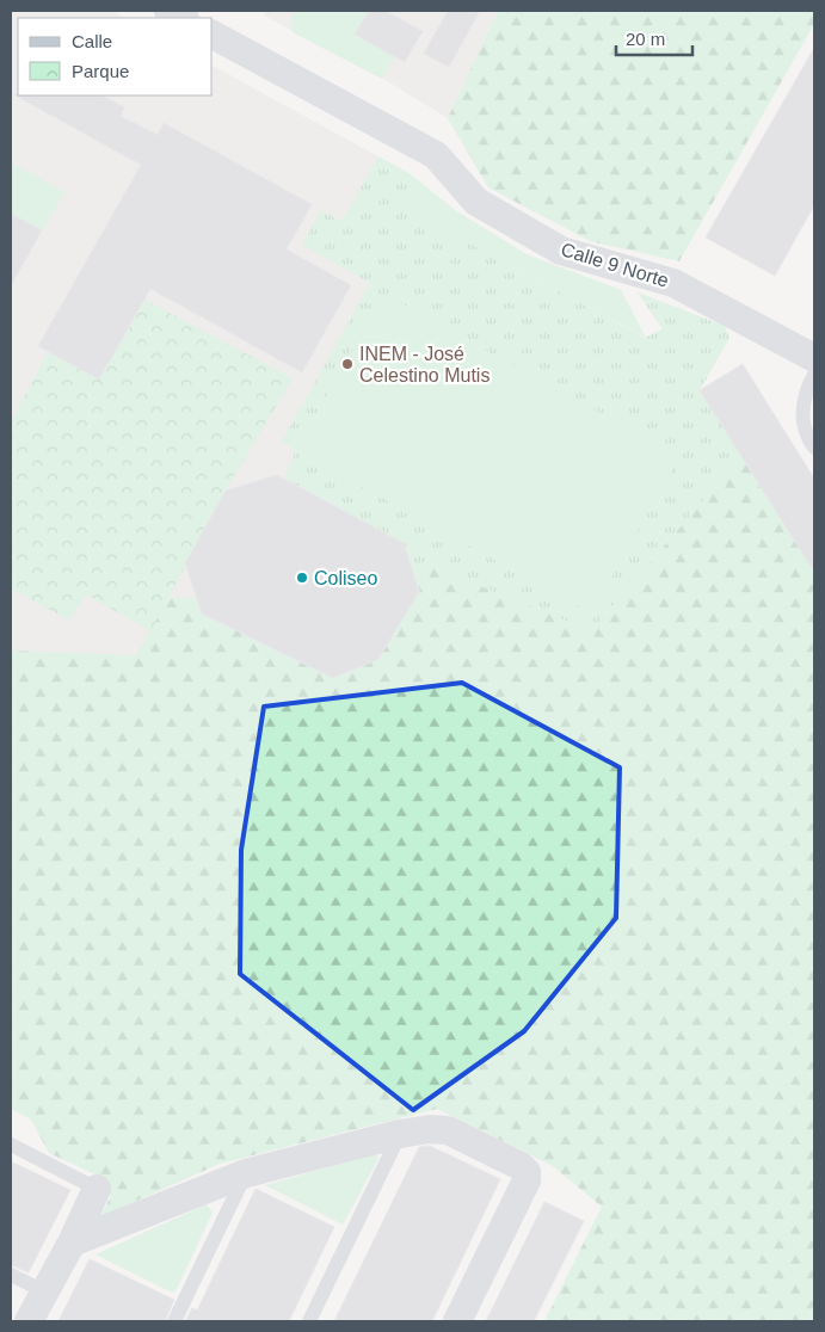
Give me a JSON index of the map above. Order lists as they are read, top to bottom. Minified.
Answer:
{"streets":{"street":["Calle 9 Norte"]},"places":["INEM - José Celestino Mutis","Coliseo"],"legend":["Calle","Parque"],"scale_bar":"20 m"}
